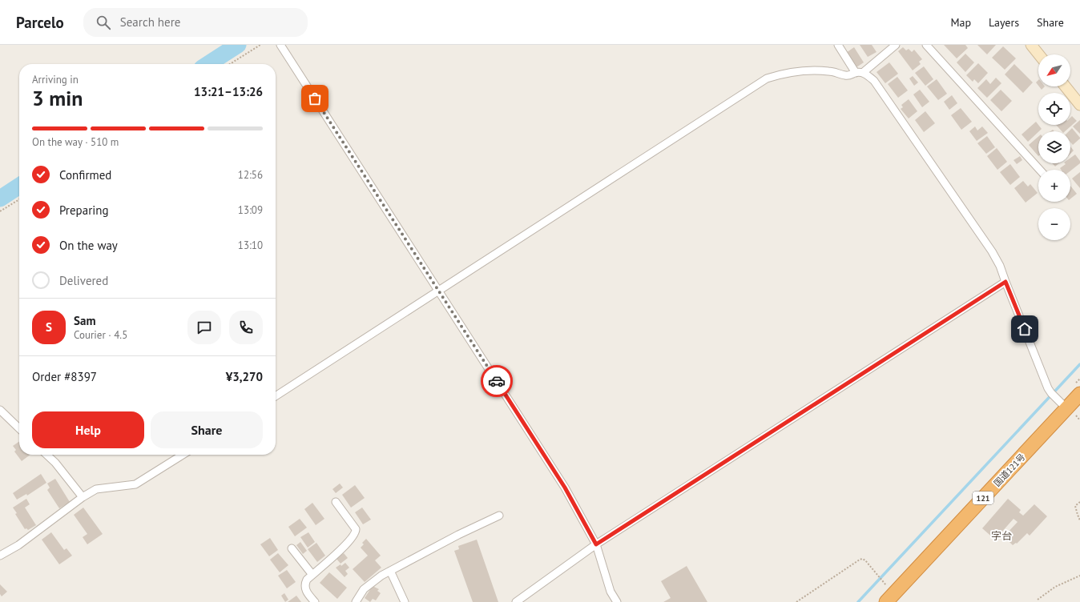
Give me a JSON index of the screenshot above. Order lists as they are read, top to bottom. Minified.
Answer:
{"streets":{"highway":["国道121号","121"]},"districts":["字台"],"north":"bottom left","page":{"header":"Parcelo","search":"Search here","nav":["Map","Layers","Share"],"map_buttons":["+","−"],"heading":["3 min","Arriving in","13:21–13:26"],"panel":["Sam","Courier · 4.5","Order #8397","¥3,270"],"bar":"On the way · 510 m","list":[["Confirmed","12:56"],["Preparing","13:09"],["On the way","13:10"],"Delivered"],"round":"S","buttons":["Help","Share"]}}
